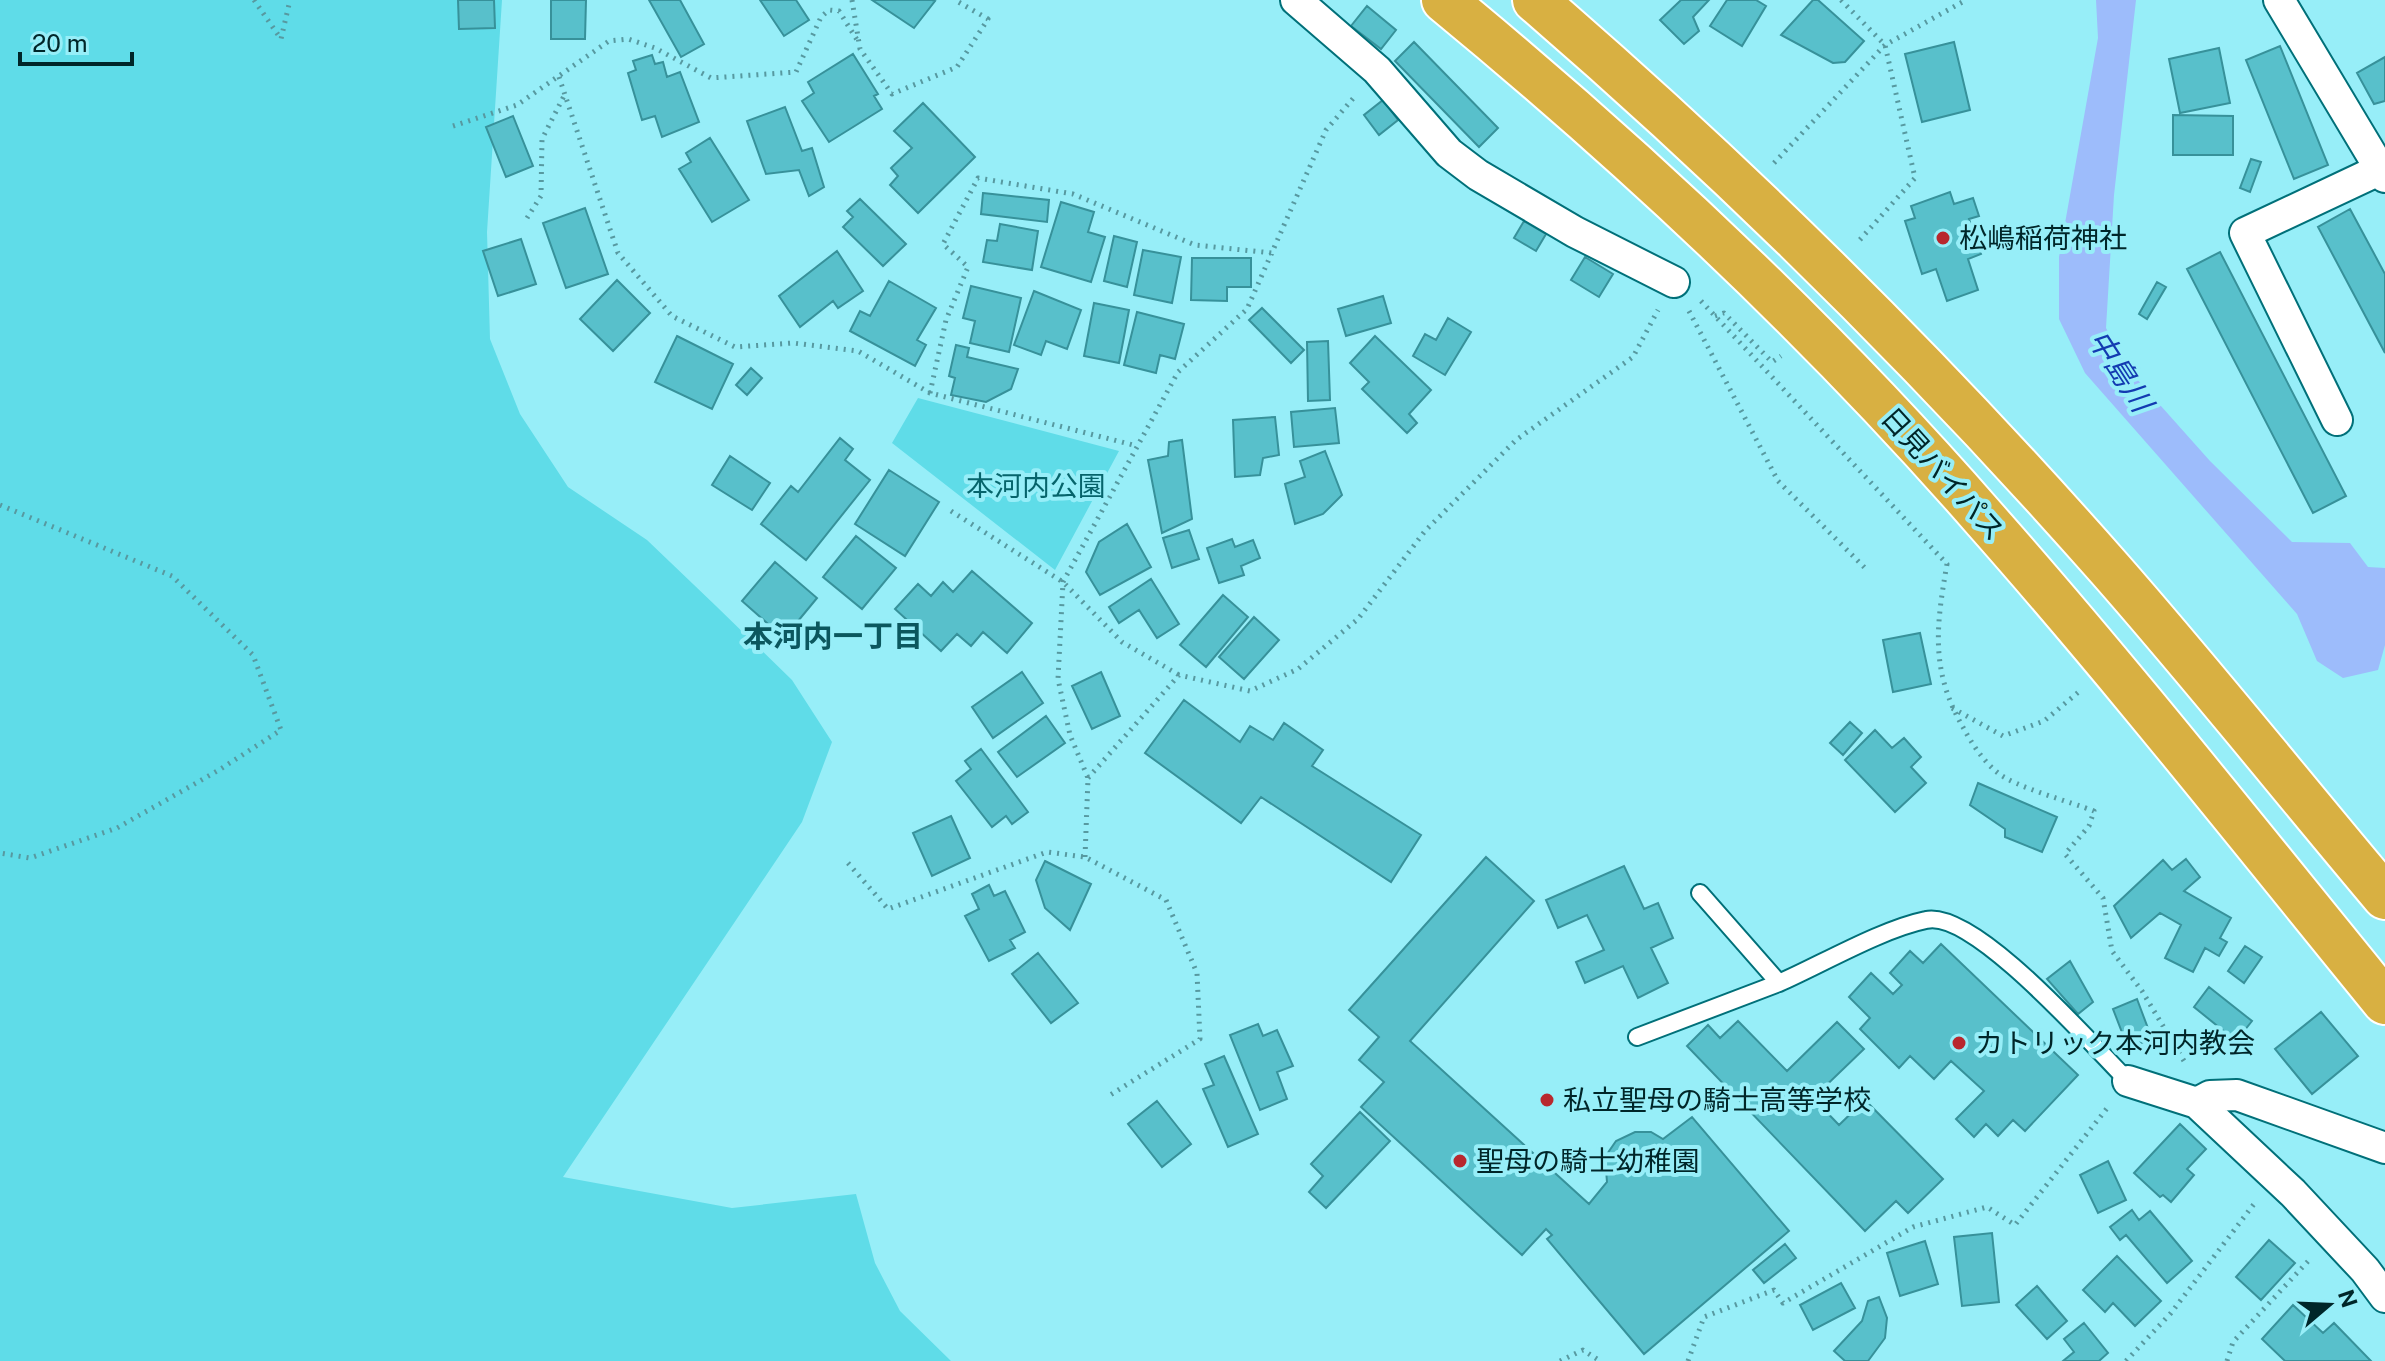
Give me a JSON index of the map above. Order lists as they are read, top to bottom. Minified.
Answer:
{"streets":{"highway":["日見バイパス"]},"districts":["本河内一丁目"],"water":["中島川"],"parks":["本河内公園"],"places":["松嶋稲荷神社","カトリック本河内教会","私立聖母の騎士高等学校","聖母の騎士幼稚園"],"scale_bar":"20 m","north":"right"}
